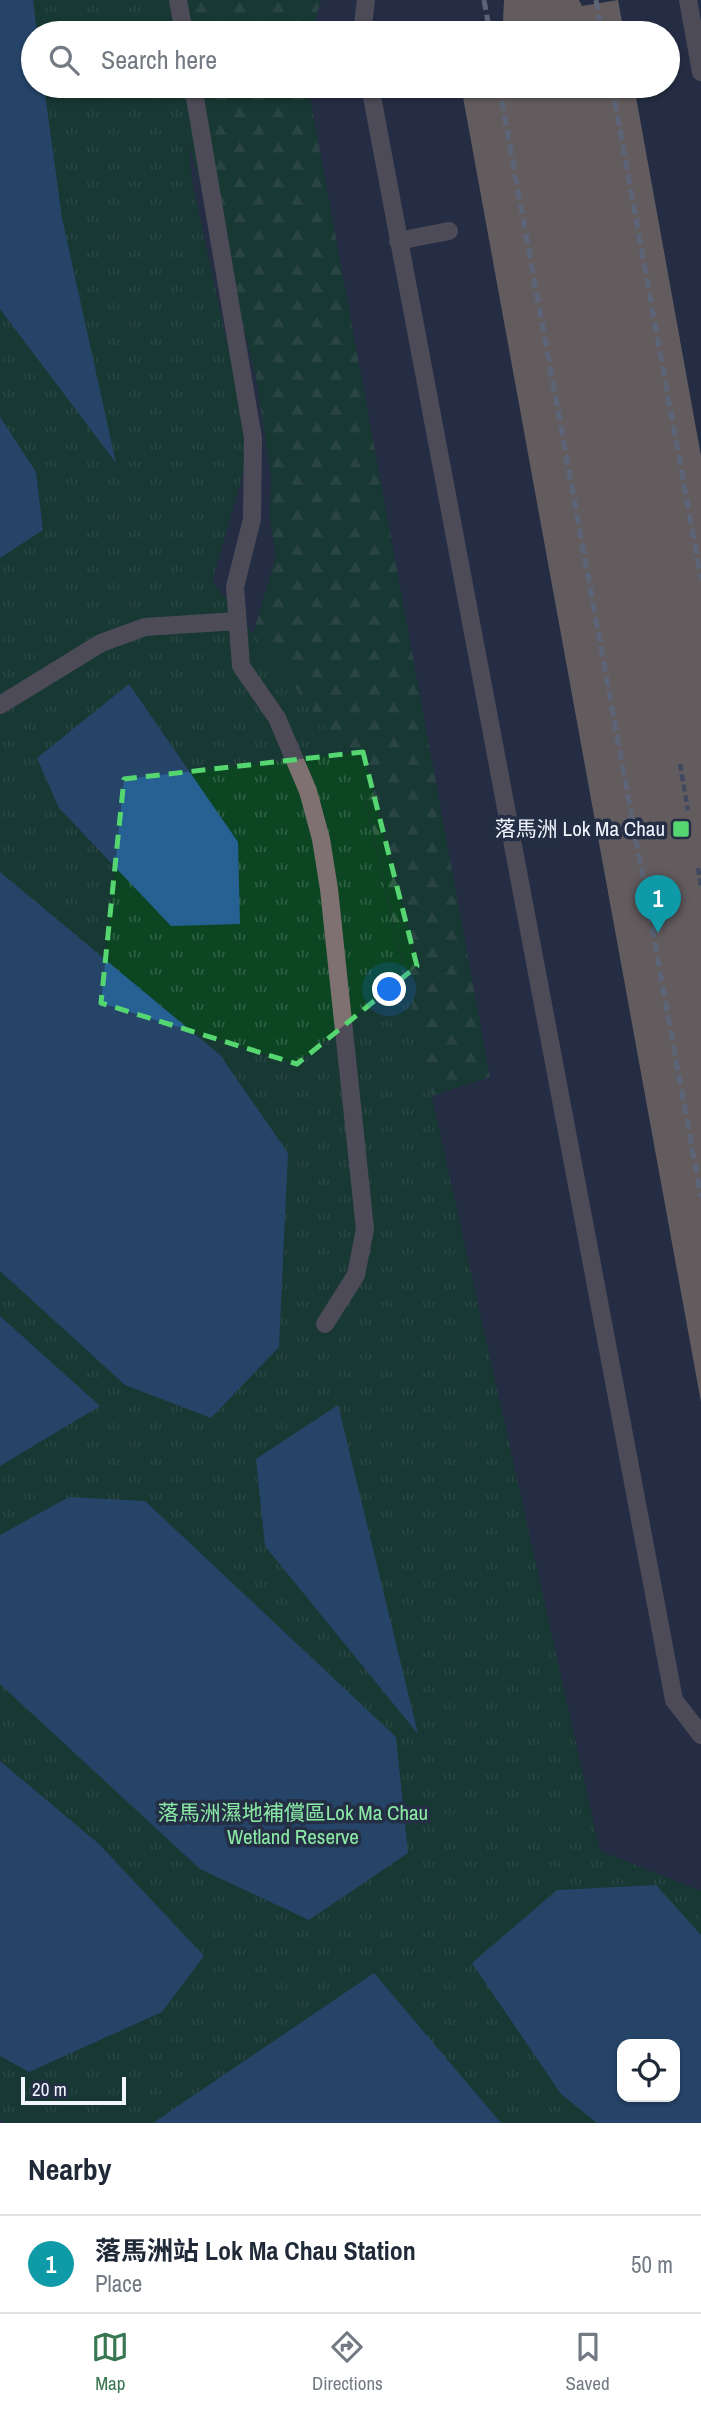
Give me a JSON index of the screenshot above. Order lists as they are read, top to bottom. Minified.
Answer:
{"parks":["落馬洲濕地補償區Lok Ma Chau Wetland Reserve"],"places":{"transit":["落馬洲 Lok Ma Chau"]},"scale_bar":"20 m","page":{"search":"Search here","pins":"1","scale":"20 m","heading":"Nearby","list":[{"mark":"1","name":"落馬洲站 Lok Ma Chau Station","note":"Place","value":"50 m"}],"nav":["Map","Directions","Saved"]}}
